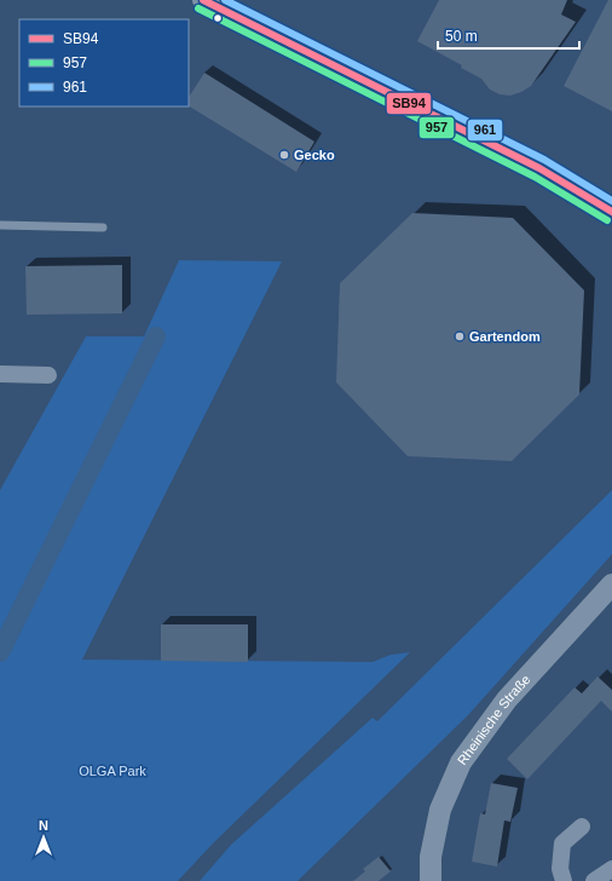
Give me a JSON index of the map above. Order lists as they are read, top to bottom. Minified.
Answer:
{"streets":{"street":["Rheinische Straße"]},"parks":["OLGA Park"],"places":["Gecko","Gartendom"],"lines":["transit line SB94","transit line 961","transit line 957"],"legend":["SB94","957","961"],"scale_bar":"50 m","north":"top"}
